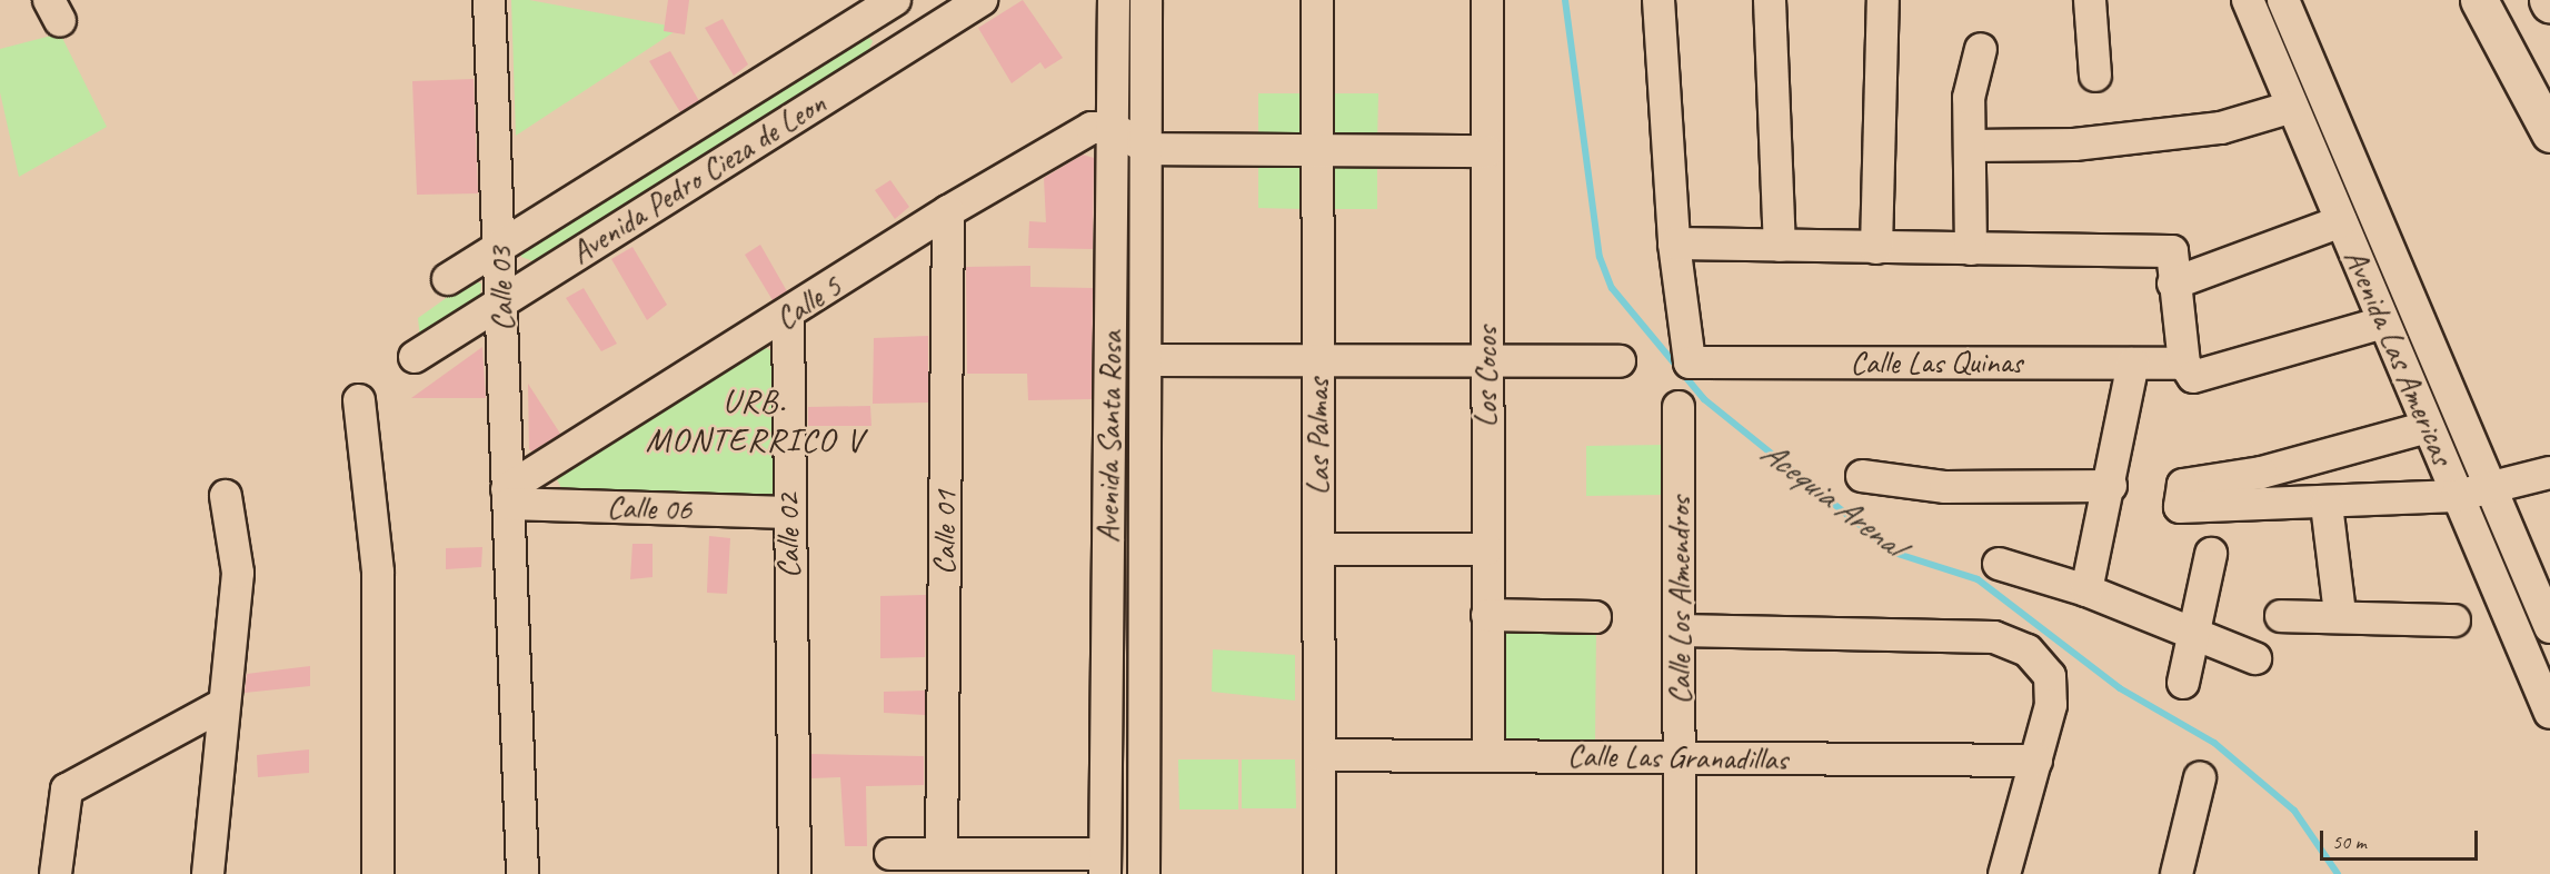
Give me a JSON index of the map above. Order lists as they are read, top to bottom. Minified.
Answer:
{"streets":{"street":["Avenida Pedro Cieza de Leon","Calle 03","Calle 5","Avenida Las Americas","Calle Las Quinas","Los Cocos","Avenida Santa Rosa","Las Palmas","Calle 06","Calle 01","Calle 02","Calle Los Almendros","Calle Las Granadillas"]},"crossings":[["Avenida Pedro Cieza de Leon","Calle 03"],["Calle 03","Calle 5"],["Calle 03","Calle 06"],["Calle 5","Avenida Santa Rosa"],["Calle 5","Calle 06"],["Calle 5","Calle 01"],["Calle 5","Calle 02"],["Avenida Las Americas","Calle Las Quinas"],["Los Cocos","Calle Las Granadillas"],["Las Palmas","Calle Las Granadillas"],["Calle 06","Calle 02"],["Calle Los Almendros","Calle Las Granadillas"]],"districts":["URB. MONTERRICO V"],"water":["Acequia Arenal"],"scale_bar":"50 m"}
